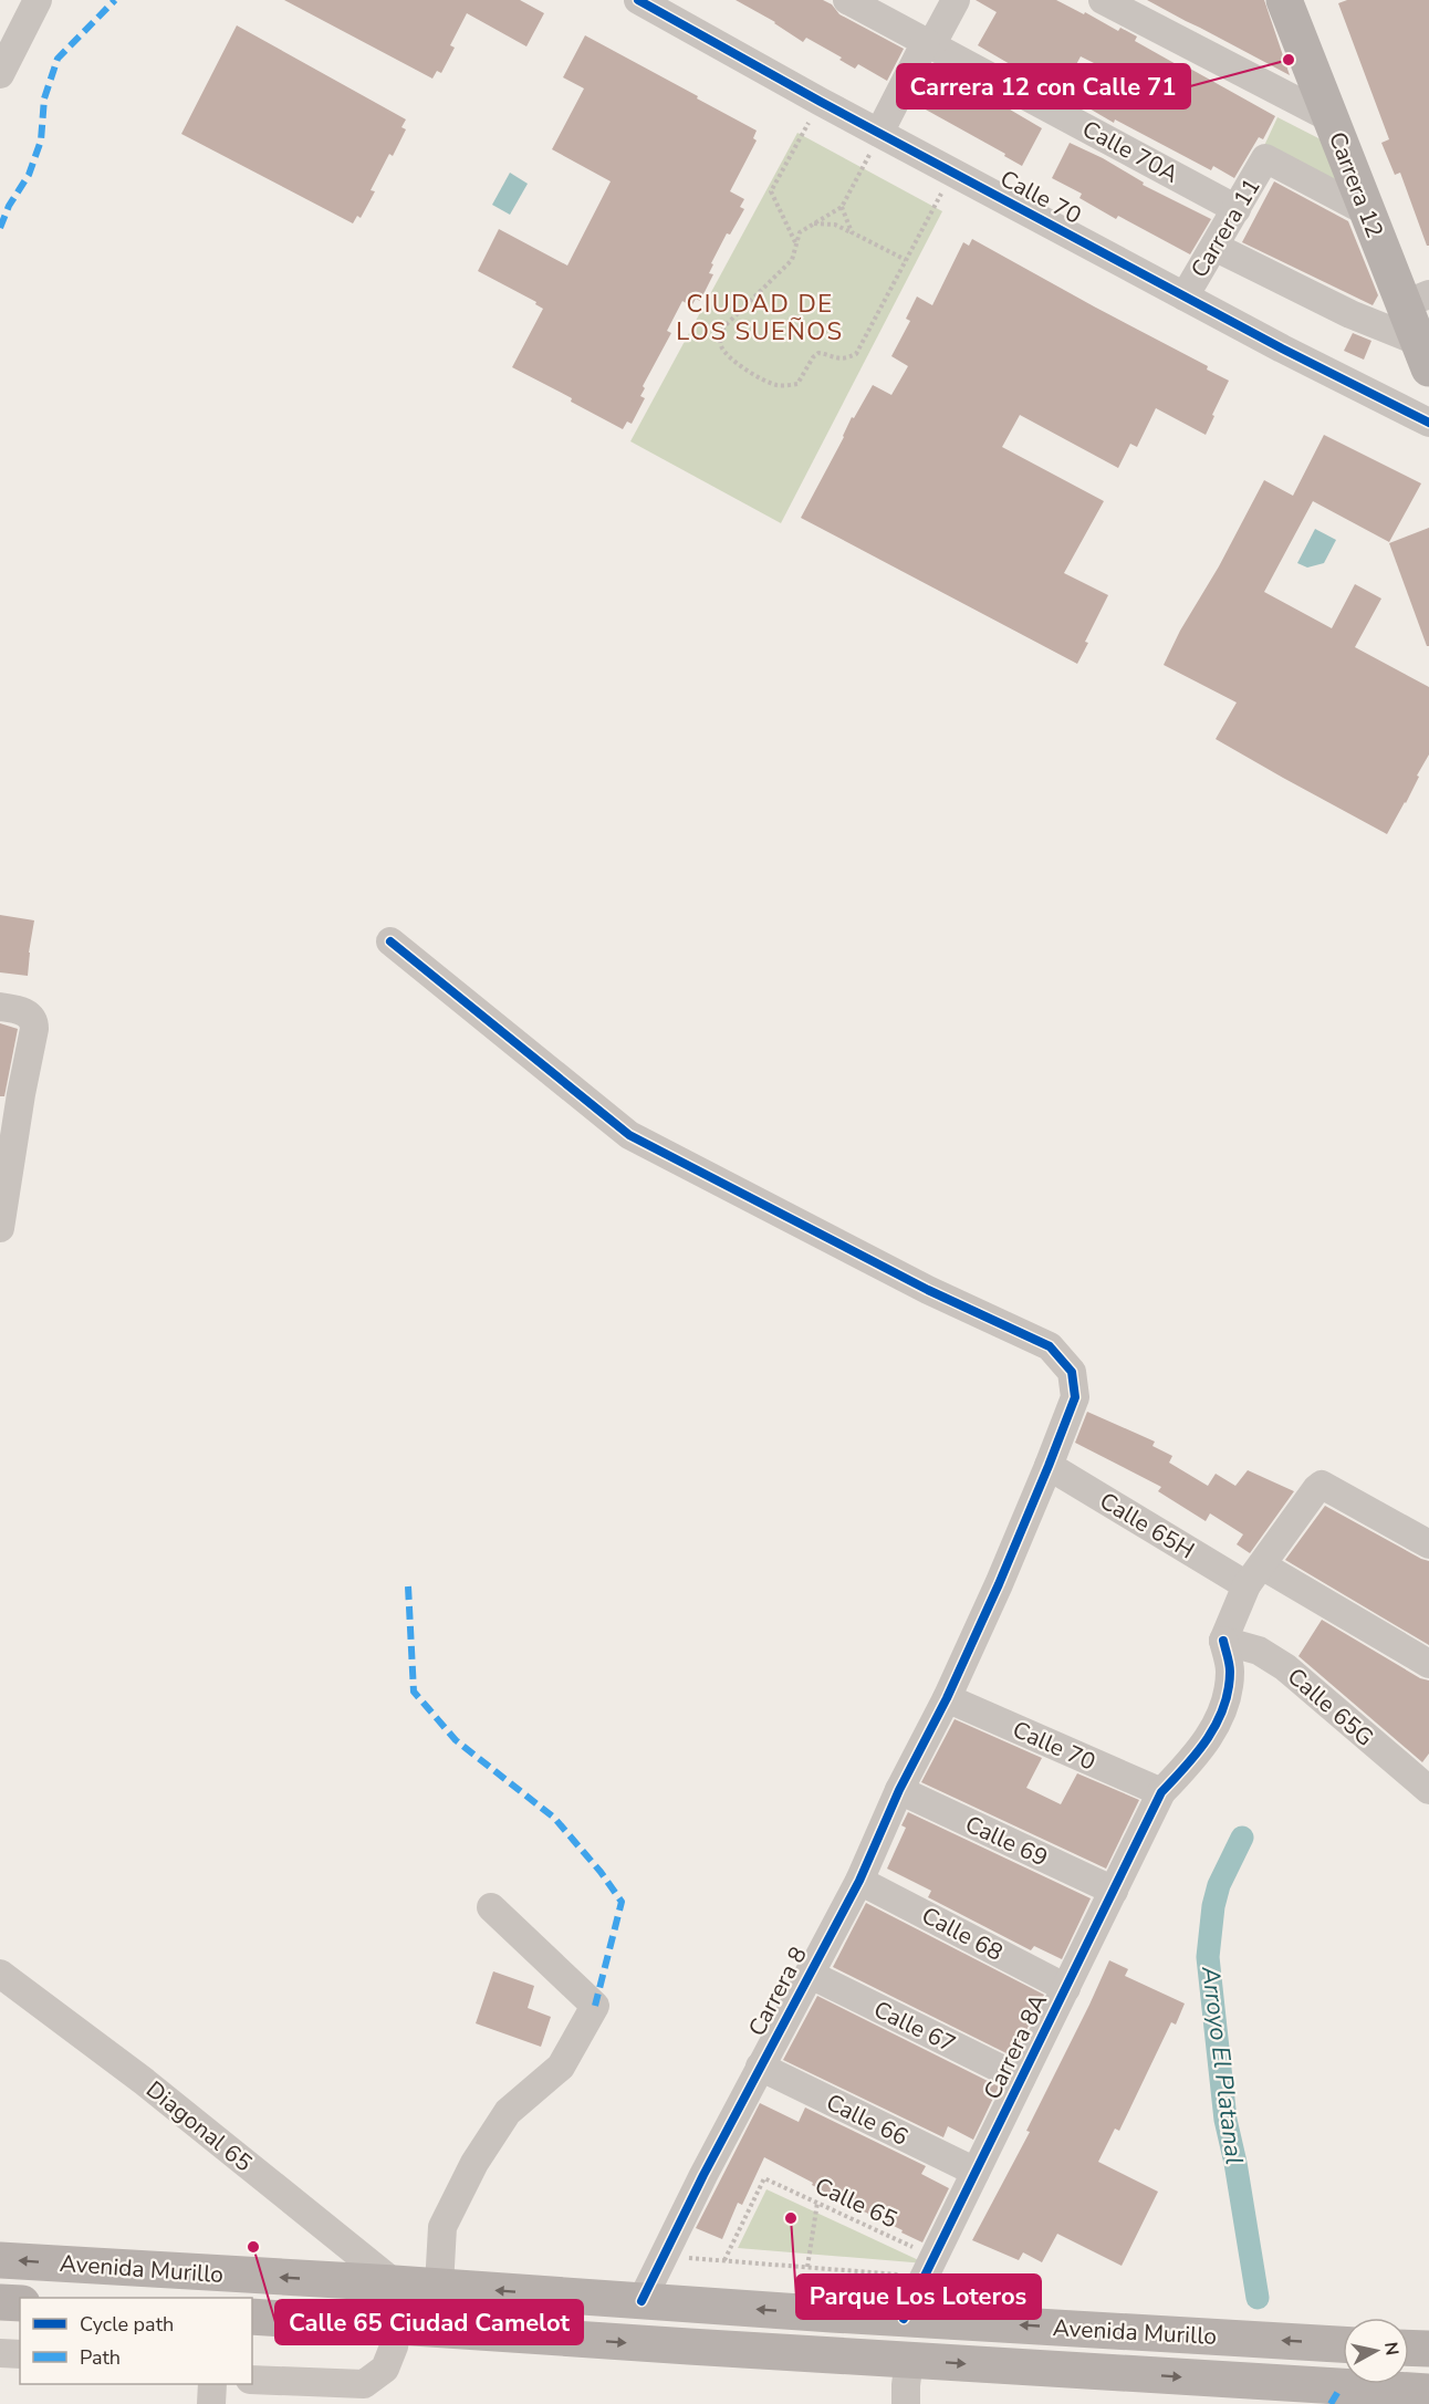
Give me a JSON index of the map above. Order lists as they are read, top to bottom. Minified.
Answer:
{"streets":{"main road":["Carrera 12","Avenida Murillo"],"street":["Calle 70A","Calle 70","Carrera 11","Calle 65H","Calle 65G","Calle 69","Calle 68","Carrera 8","Calle 67","Carrera 8A","Calle 66","Diagonal 65"],"path":["Calle 65"]},"crossings":[["Calle 70A","Carrera 11"],["Carrera 12","Carrera 11"],["Calle 70","Carrera 11"],["Calle 70","Carrera 8"],["Calle 70","Carrera 8A"],["Calle 65H","Carrera 8"],["Calle 65G","Carrera 8A"],["Calle 69","Carrera 8"],["Calle 69","Carrera 8A"],["Calle 68","Carrera 8"],["Calle 68","Carrera 8A"],["Carrera 8","Calle 67"],["Carrera 8","Calle 66"],["Carrera 8","Avenida Murillo"],["Calle 67","Carrera 8A"],["Carrera 8A","Calle 66"],["Carrera 8A","Calle 65"],["Carrera 8A","Avenida Murillo"],["Diagonal 65","Avenida Murillo"]],"districts":["CIUDAD DE LOS SUEÑOS"],"water":["Arroyo El Platanal"],"places":["Carrera 12 con Calle 71","Parque Los Loteros","Calle 65 Ciudad Camelot"],"legend":["Cycle path","Path"],"north":"right"}
